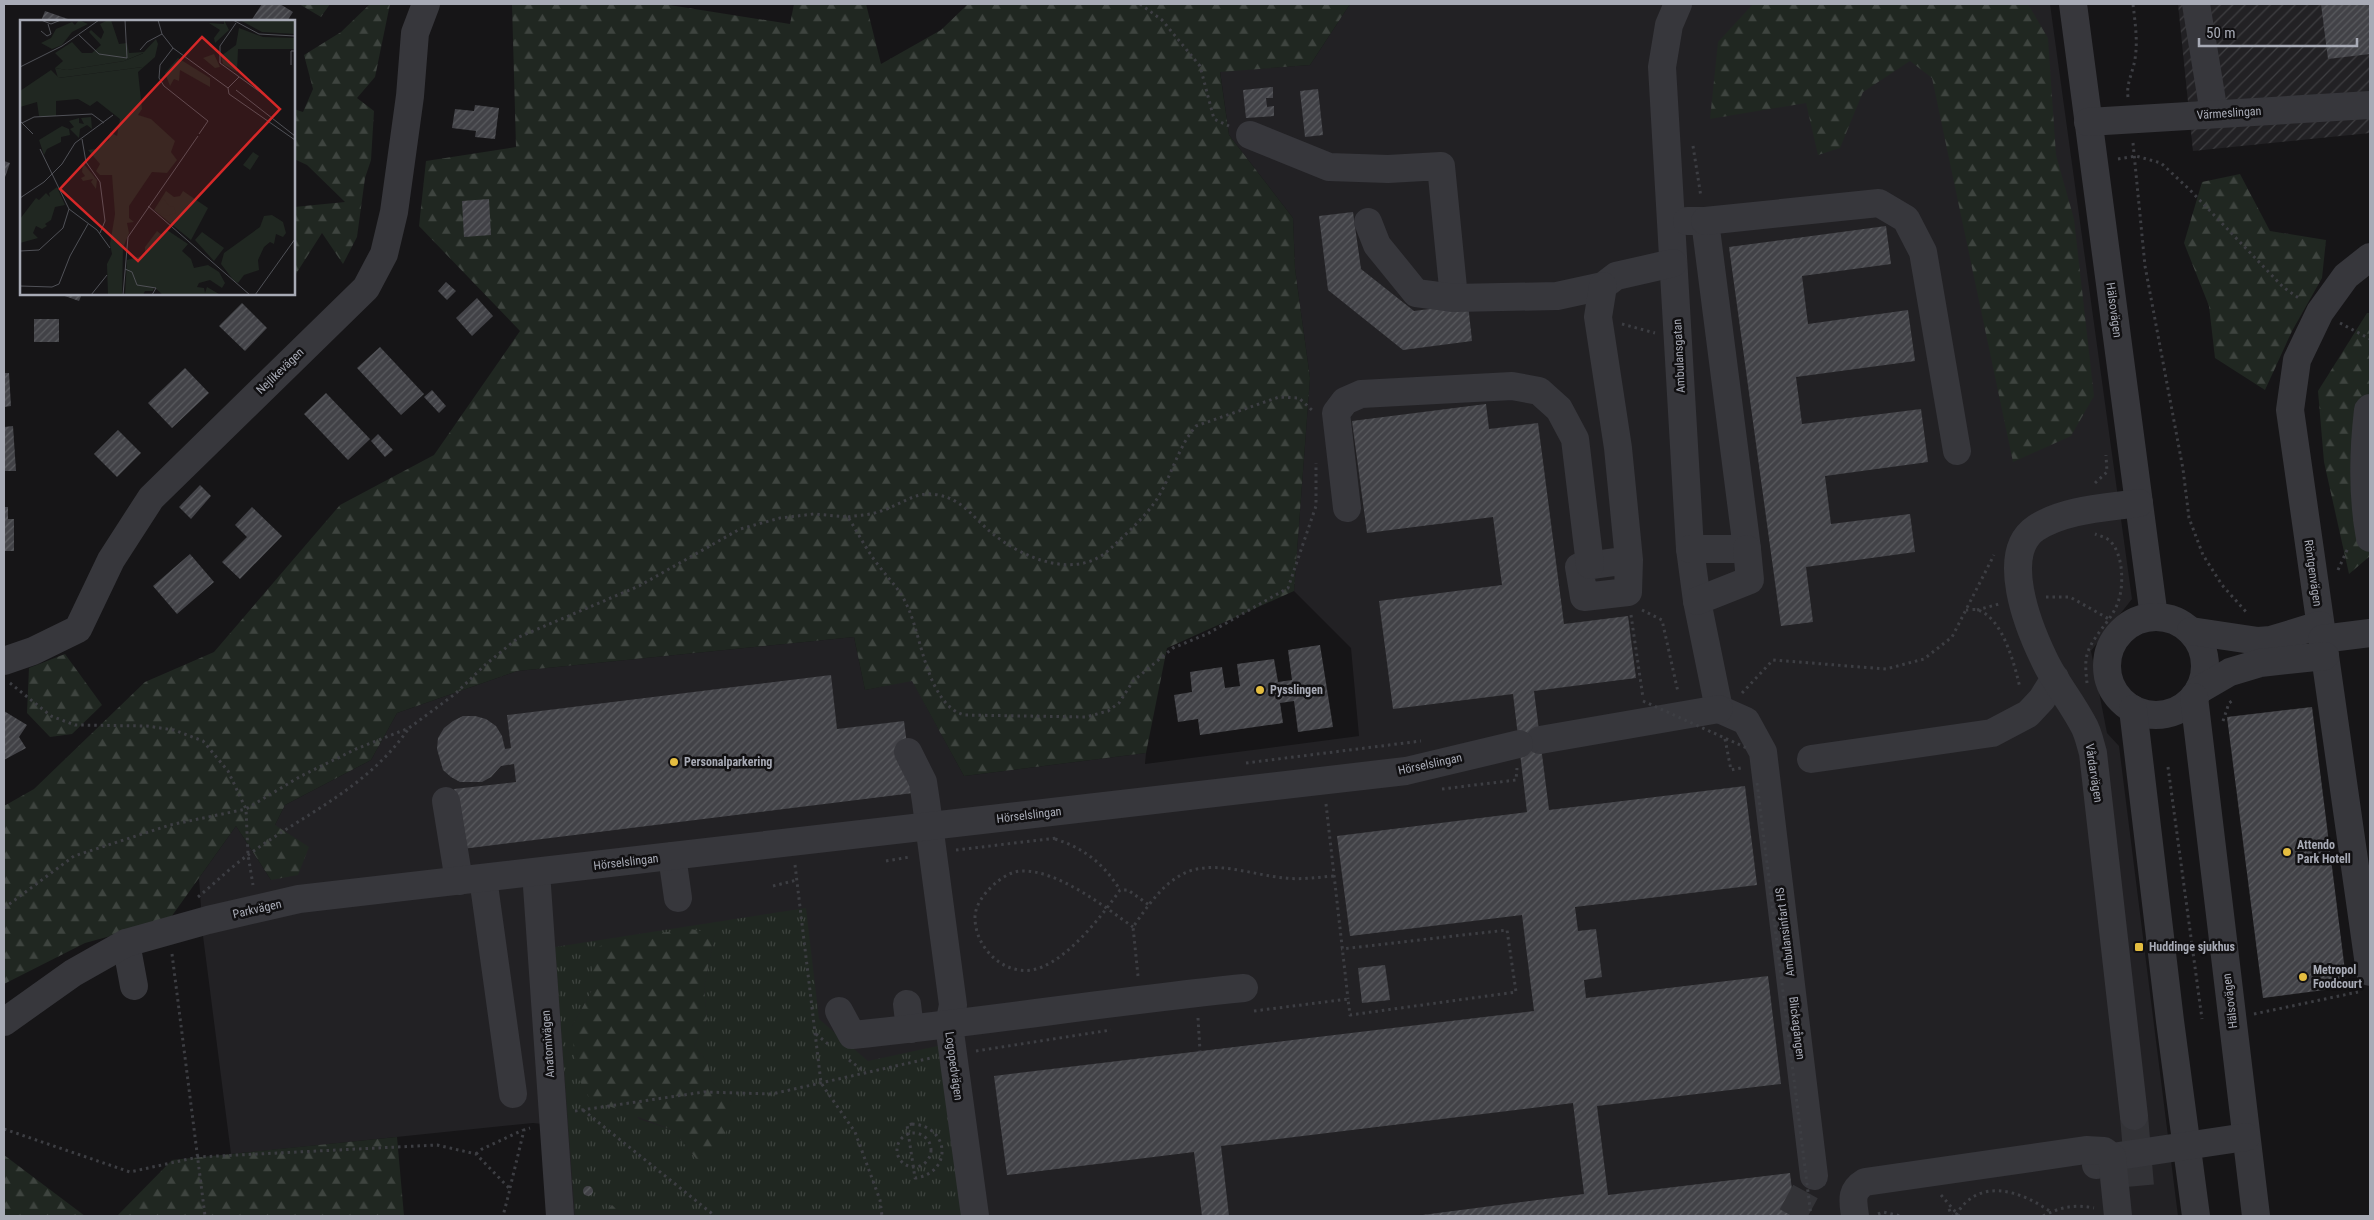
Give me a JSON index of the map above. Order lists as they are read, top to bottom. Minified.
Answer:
{"streets":{"street":["Värmeslingan","Hälsovägen","Ambulansgatan","Nejlikevägen","Röntgenvägen","Hörselslingan","Vårdarvägen","Parkvägen","Ambulansinfart HS","Anatomivägen","Logopedvägen"],"path":["Blickagången"]},"crossings":[["Värmeslingan","Hälsovägen"],["Hälsovägen","Vårdarvägen"],["Ambulansgatan","Hörselslingan"],["Ambulansgatan","Ambulansinfart HS"],["Hörselslingan","Parkvägen"],["Hörselslingan","Ambulansinfart HS"],["Hörselslingan","Anatomivägen"],["Hörselslingan","Logopedvägen"],["Parkvägen","Anatomivägen"]],"places":{"other":["Pysslingen","Personalparkering","Attendo Park Hotell","Metropol Foodcourt"],"transit":["Huddinge sjukhus"]},"scale_bar":"50 m"}
